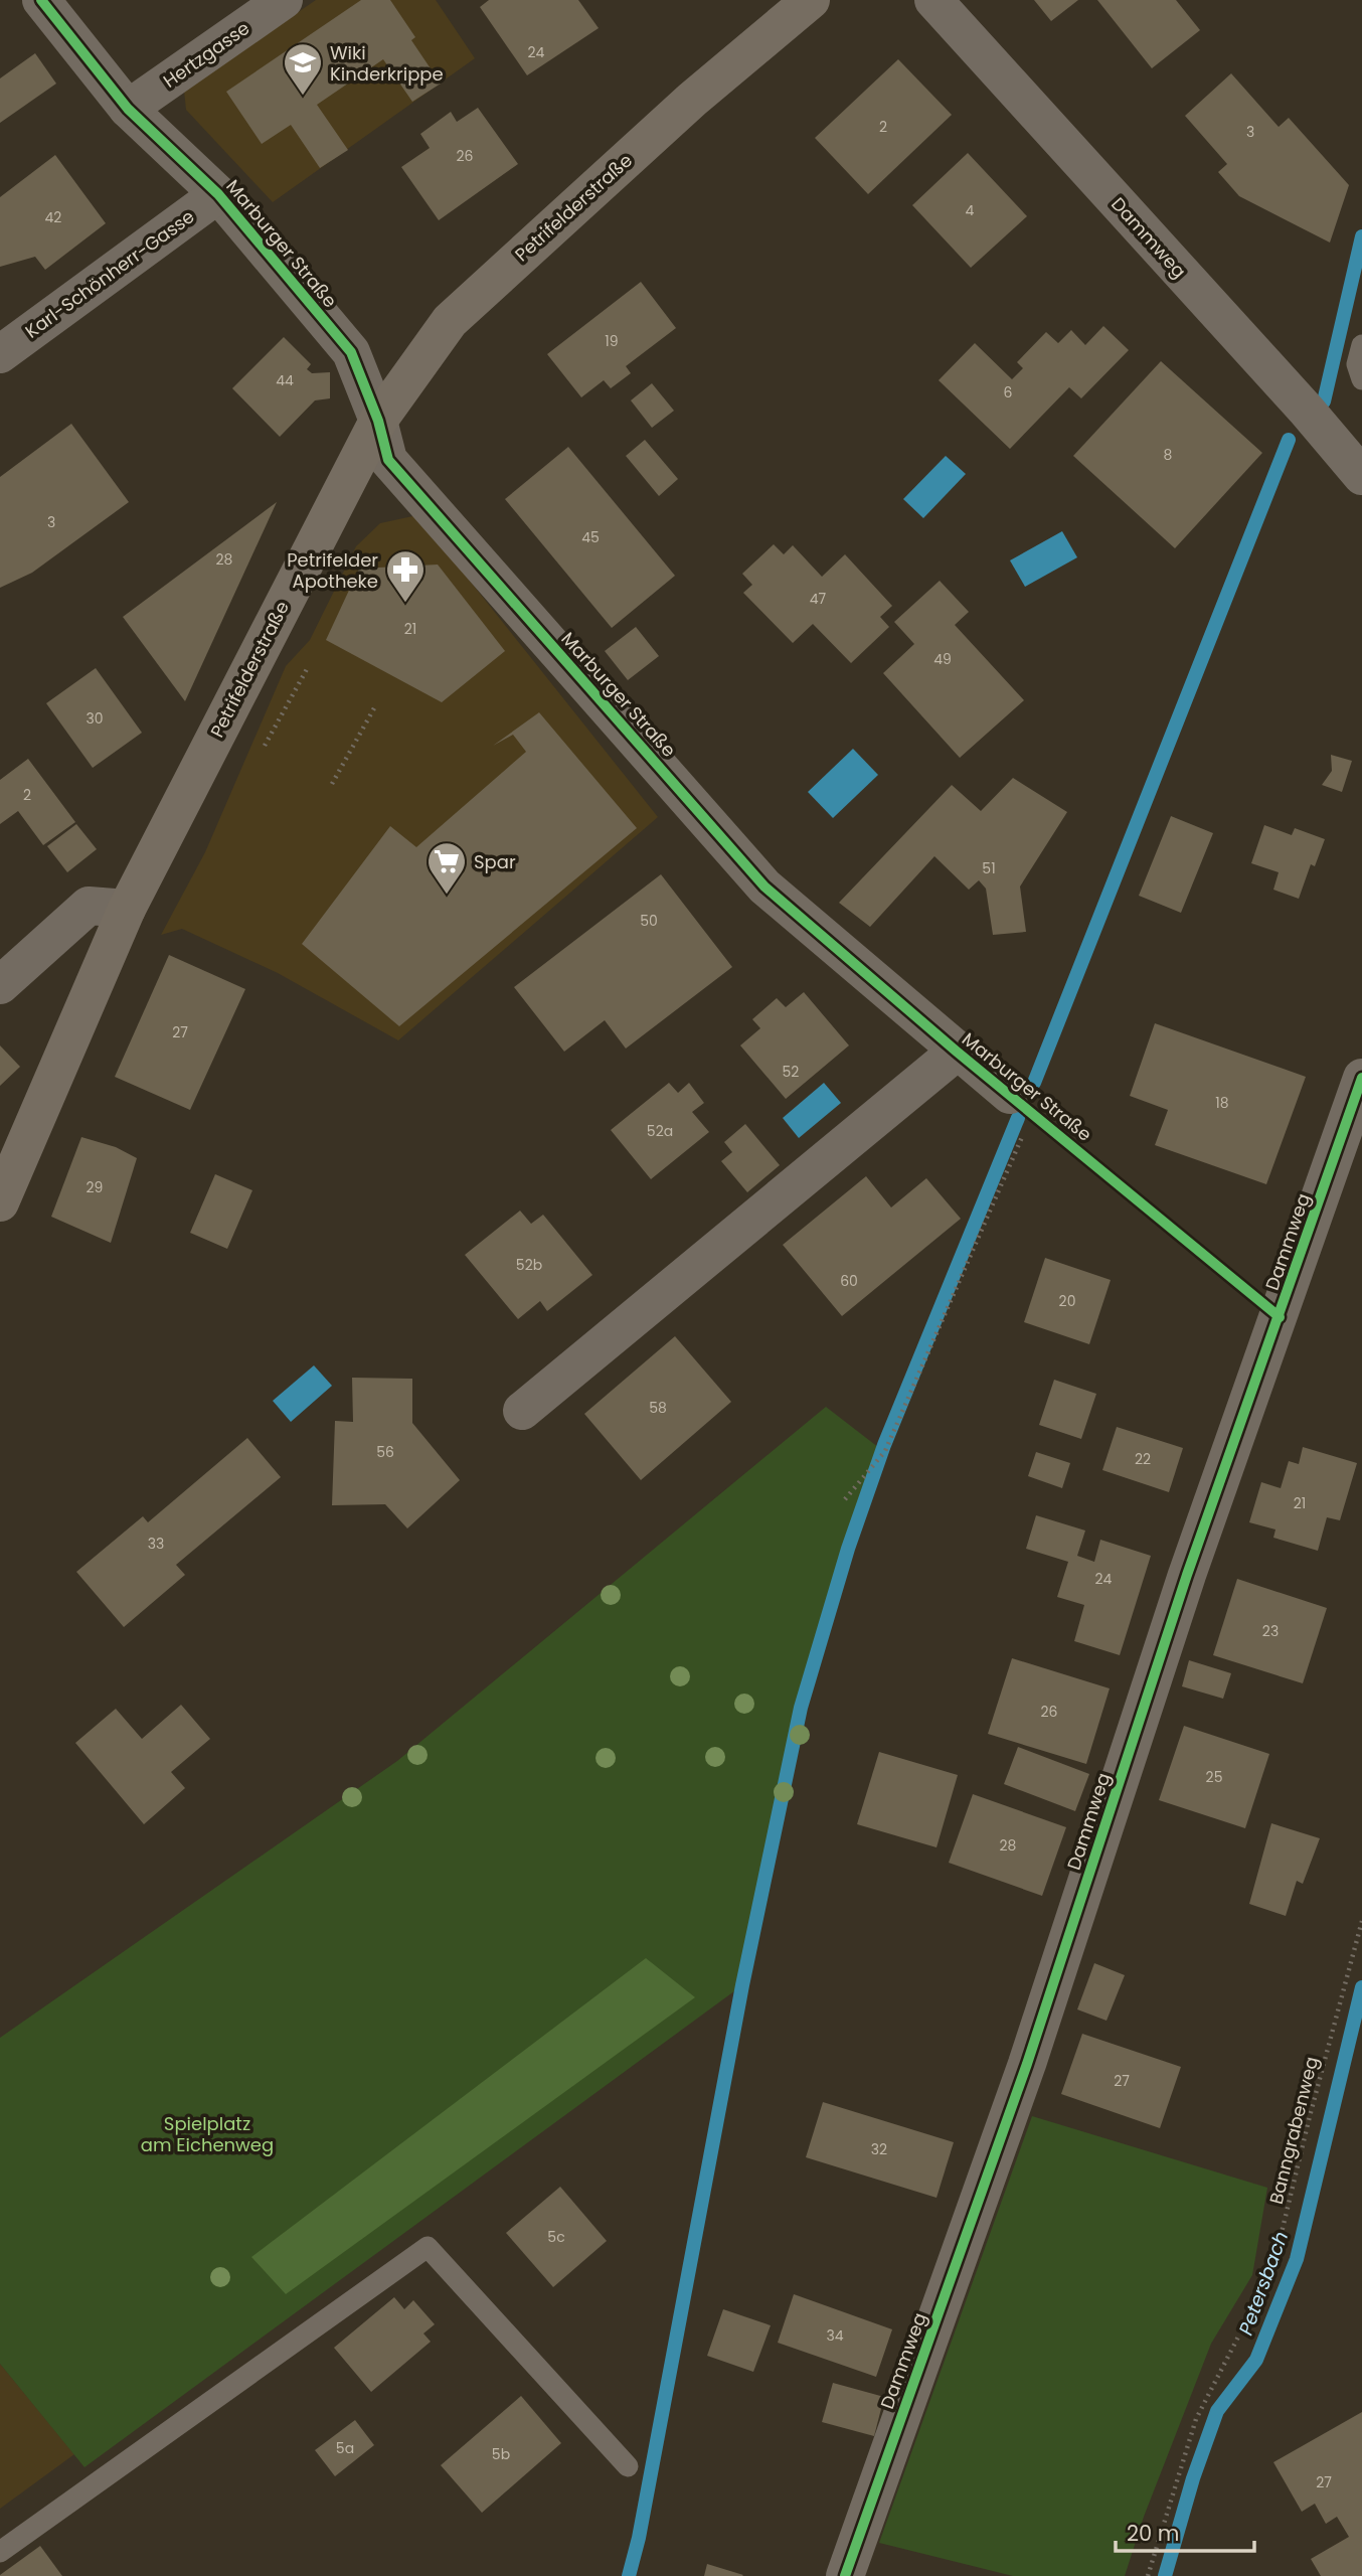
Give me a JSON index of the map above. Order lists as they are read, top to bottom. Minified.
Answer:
{"streets":{"main road":["Petrifelderstraße"],"street":["Hertzgasse","Dammweg","Marburger Straße","Karl-Schönherr-Gasse"],"path":["Banngrabenweg"]},"crossings":[["Hertzgasse","Marburger Straße"],["Petrifelderstraße","Marburger Straße"],["Marburger Straße","Karl-Schönherr-Gasse"]],"water":["Petersbach"],"parks":["Spielplatz am Eichenweg"],"places":{"school or university":["Wiki Kinderkrippe"],"pharmacy":["Petrifelder Apotheke"],"supermarket":["Spar"]},"house_numbers":["24","2","3","26","4","42","19","44","6","8","3","45","28","47","21","49","30","2","51","50","27","52","18","52a","29","52b","60","20","58","56","22","21","33","24","23","26","25","28","27","32","5c","34","5a","5b","27"],"scale_bar":"20 m"}
